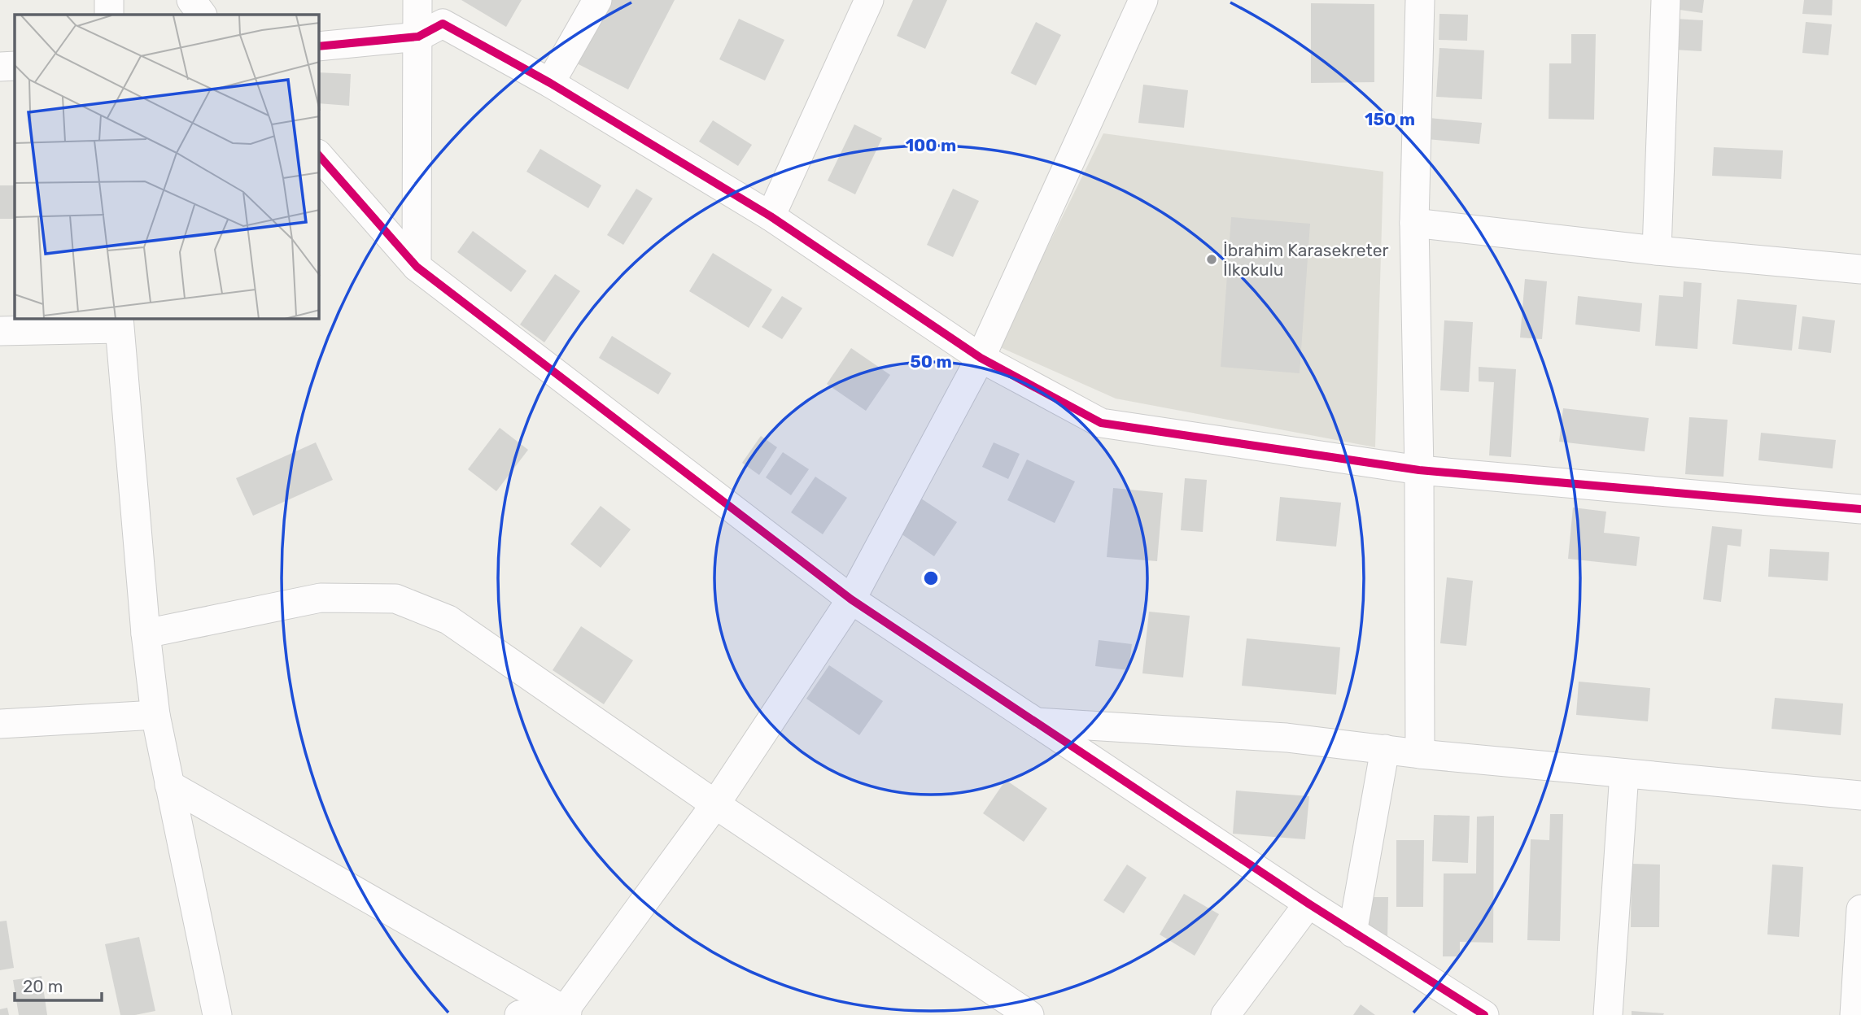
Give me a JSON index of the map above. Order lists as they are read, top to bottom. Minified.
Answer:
{"places":["İbrahim Karasekreter İlkokulu"],"scale_bar":"20 m","rings":["150 m","100 m","50 m"]}
